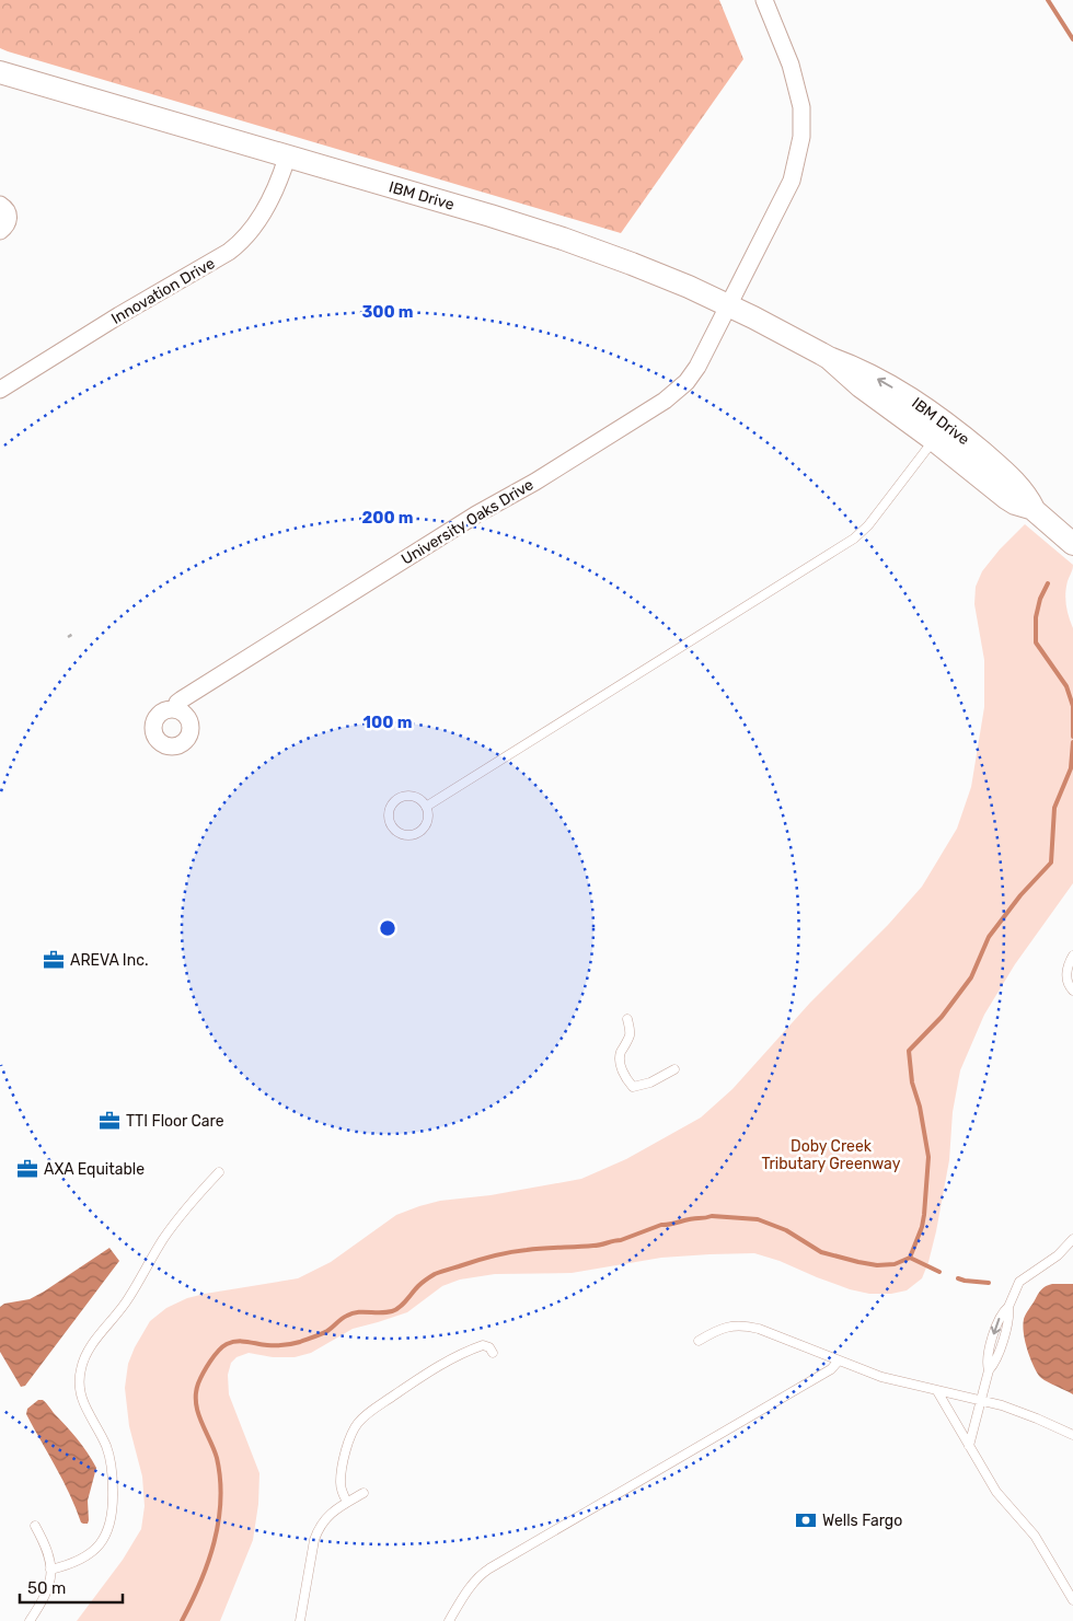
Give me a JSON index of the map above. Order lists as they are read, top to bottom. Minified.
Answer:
{"streets":{"street":["IBM Drive","Innovation Drive","University Oaks Drive"]},"crossings":[["IBM Drive","Innovation Drive"],["IBM Drive","University Oaks Drive"]],"parks":["Doby Creek Tributary Greenway"],"places":{"office":["AREVA Inc.","TTI Floor Care","AXA Equitable"],"bank":["Wells Fargo"]},"scale_bar":"50 m","rings":["300 m","200 m","100 m"]}
